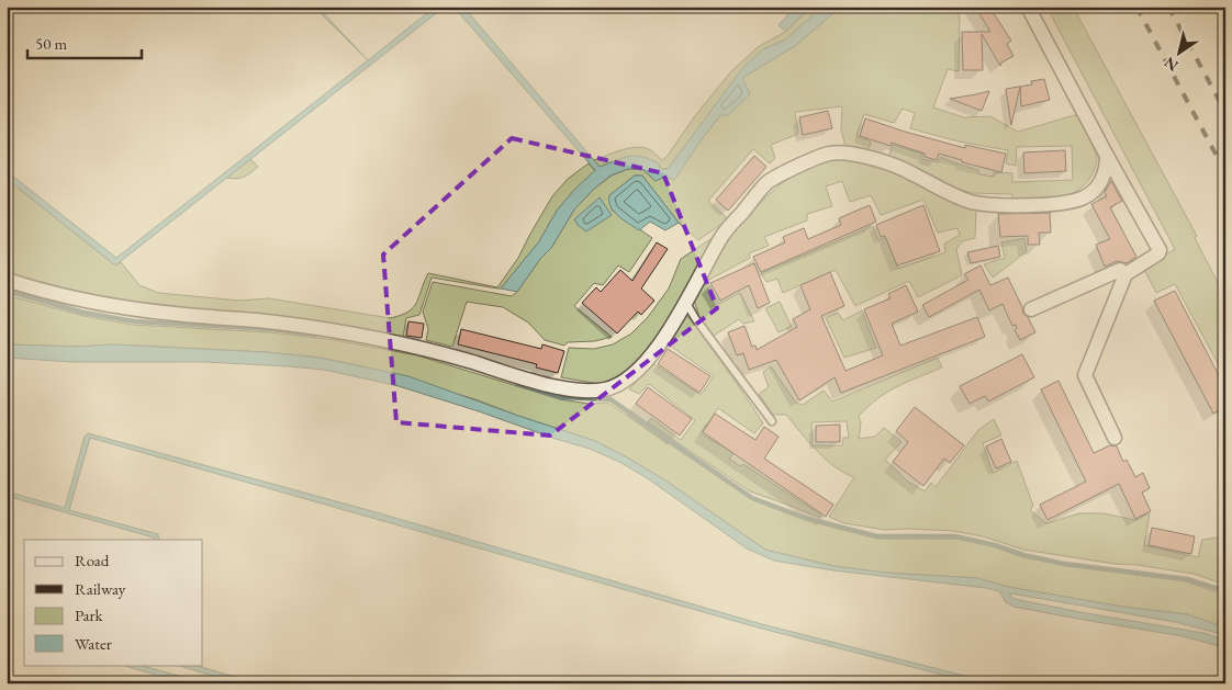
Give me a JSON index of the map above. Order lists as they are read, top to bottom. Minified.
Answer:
{"legend":["Road","Railway","Park","Water"],"scale_bar":"50 m","north":"bottom left"}
